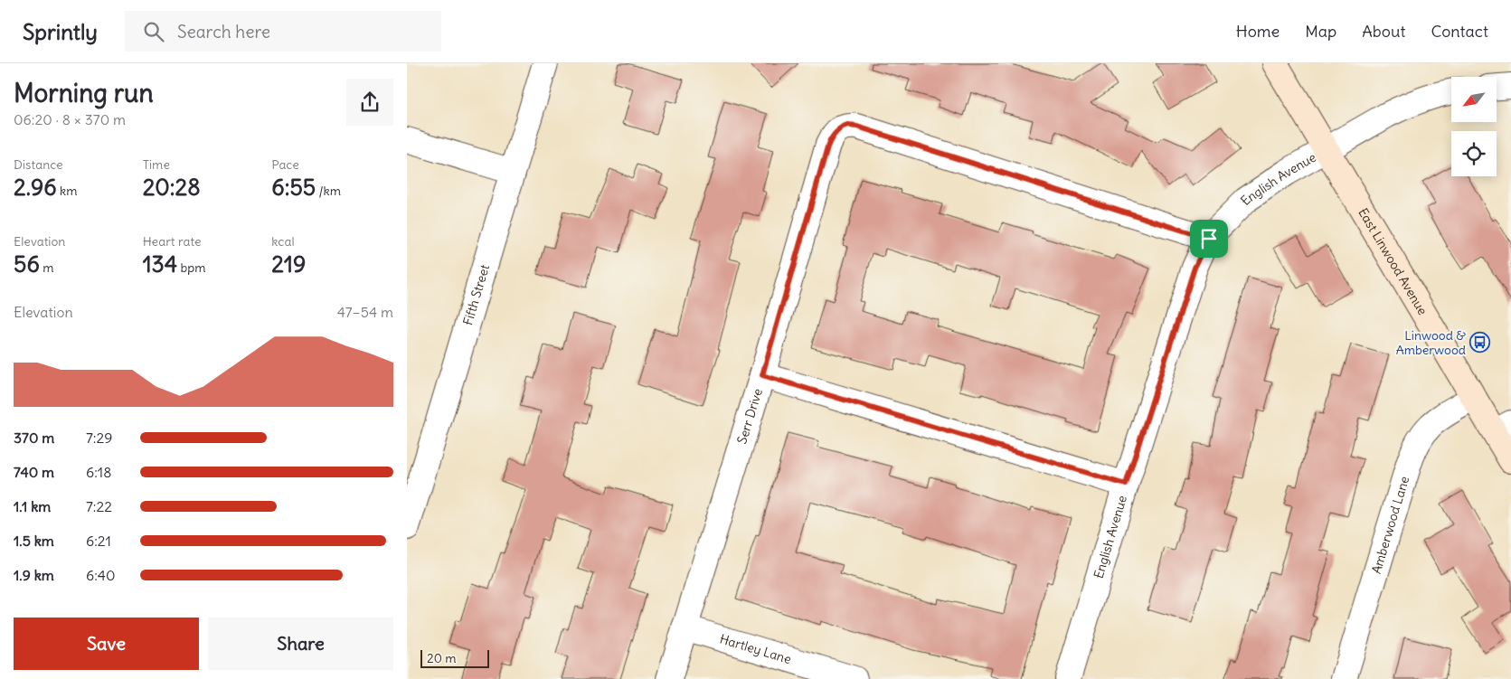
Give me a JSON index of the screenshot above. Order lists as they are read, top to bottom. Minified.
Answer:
{"streets":{"street":["English Avenue","East Linwood Avenue","Fifth Street","Serr Drive","Amberwood Lane","Hartley Lane"]},"crossings":[["English Avenue","East Linwood Avenue"],["English Avenue","Serr Drive"],["East Linwood Avenue","Amberwood Lane"],["Serr Drive","Hartley Lane"]],"places":{"bus stop":["Linwood & Amberwood"]},"scale_bar":"20 m","north":"bottom left","page":{"header":"Sprintly","search":"Search here","nav":["Home","Map","About","Contact"],"heading":["Morning run","06:20 · 8 × 370 m"],"stats":[["Distance","2.96 km"],["Time","20:28"],["Pace","6:55 /km"],["Elevation","56 m"],["Heart rate","134 bpm"],["kcal","219"]],"chart":["Elevation","47–54 m"],"list":[{"name":"370 m","note":"7:29"},{"name":"740 m","note":"6:18"},{"name":"1.1 km","note":"7:22"},{"name":"1.5 km","note":"6:21"},{"name":"1.9 km","note":"6:40"}],"buttons":["Save","Share"],"scale":"20 m"}}
